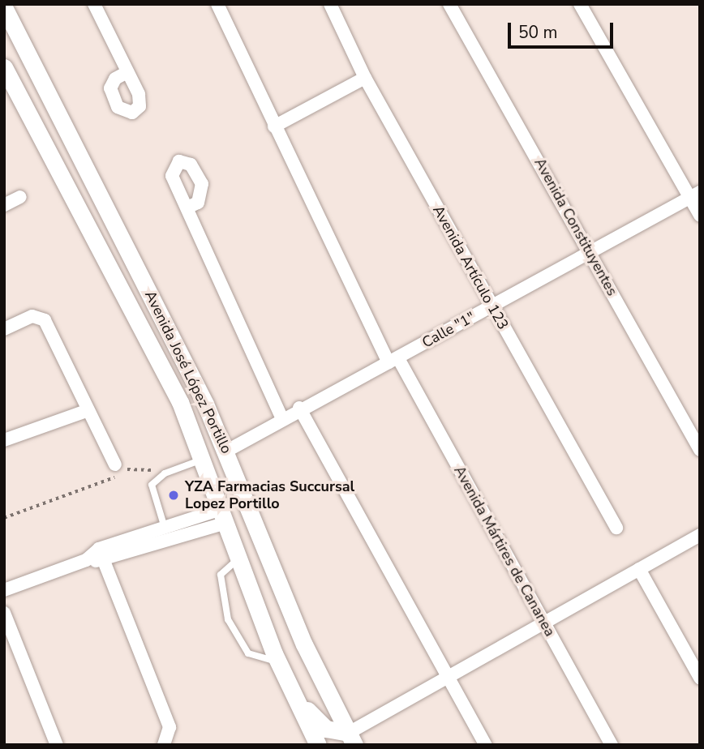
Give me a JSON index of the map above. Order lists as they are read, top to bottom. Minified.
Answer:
{"streets":{"main road":["Avenida José López Portillo"],"street":["Avenida Constituyentes","Avenida Artículo 123","Calle \"1\"","Avenida Mártires de Cananea"]},"crossings":[["Avenida Constituyentes","Calle \"1\""],["Avenida Artículo 123","Calle \"1\""],["Calle \"1\"","Avenida José López Portillo"],["Calle \"1\"","Avenida Mártires de Cananea"]],"places":["YZA Farmacias Succursal Lopez Portillo"],"scale_bar":"50 m"}
